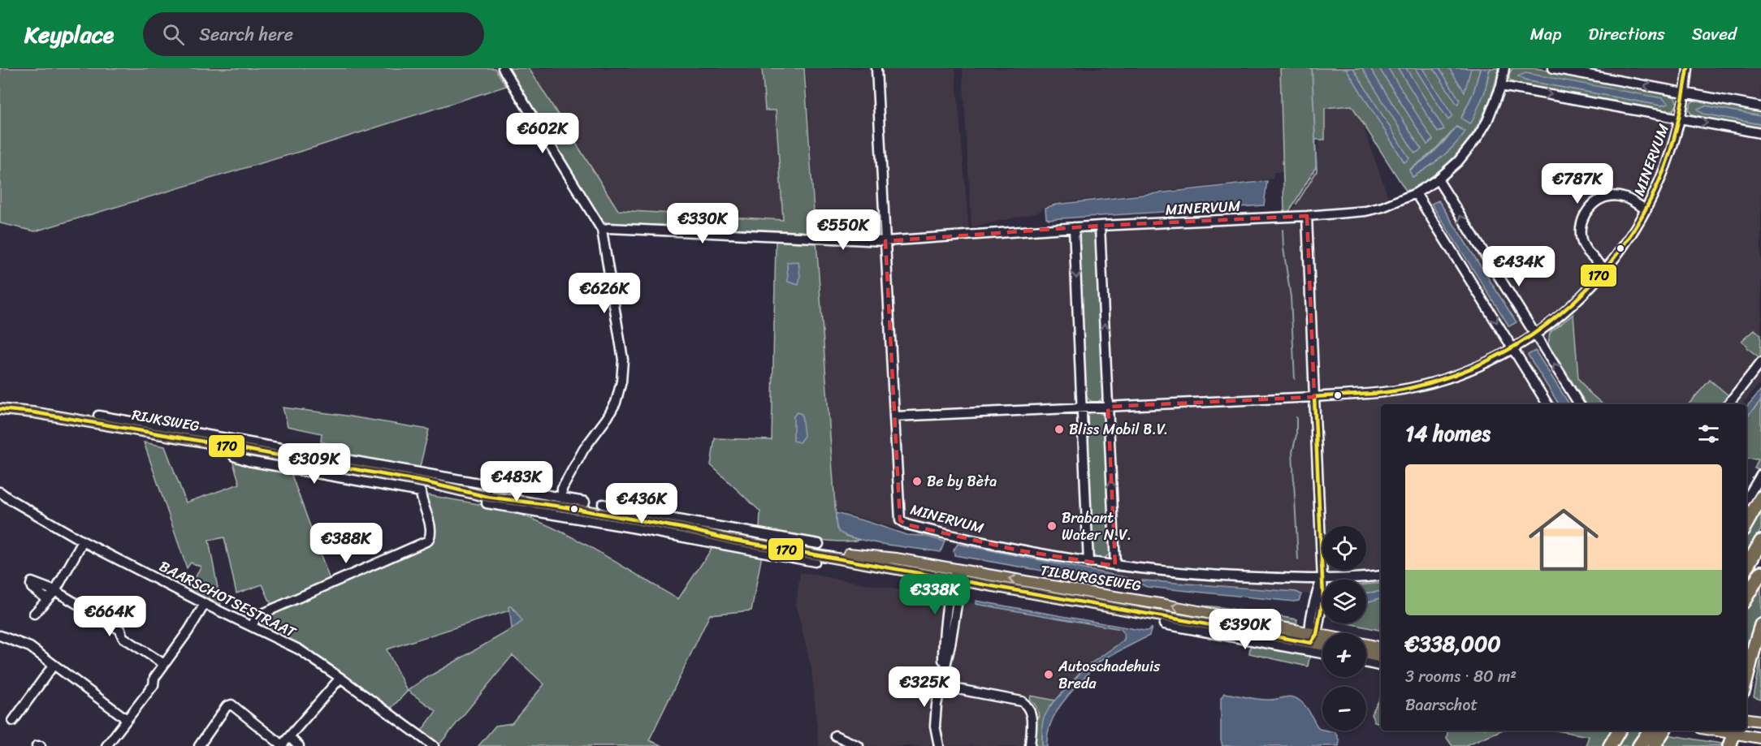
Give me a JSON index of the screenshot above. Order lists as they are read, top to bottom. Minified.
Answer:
{"streets":{"main road":["RIJKSWEG","TILBURGSEWEG"],"street":["MINERVUM","BAARSCHOTSESTRAAT"]},"crossings":[["RIJKSWEG","TILBURGSEWEG"]],"places":["Bliss Mobil B.V.","Be by Bèta","Brabant Water N.V.","Autoschadehuis Breda"],"lines":["transit line 170"],"page":{"header":"Keyplace","search":"Search here","nav":["Map","Directions","Saved"],"price":["€602K","€787K","€330K","€550K","€434K","€626K","€309K","€483K","€436K","€388K","€338K","€664K","€390K","€325K"],"heading":"14 homes","list":[{"name":"€338,000","note":"3 rooms · 80 m² · Baarschot"}],"map_buttons":["+","−"]}}
